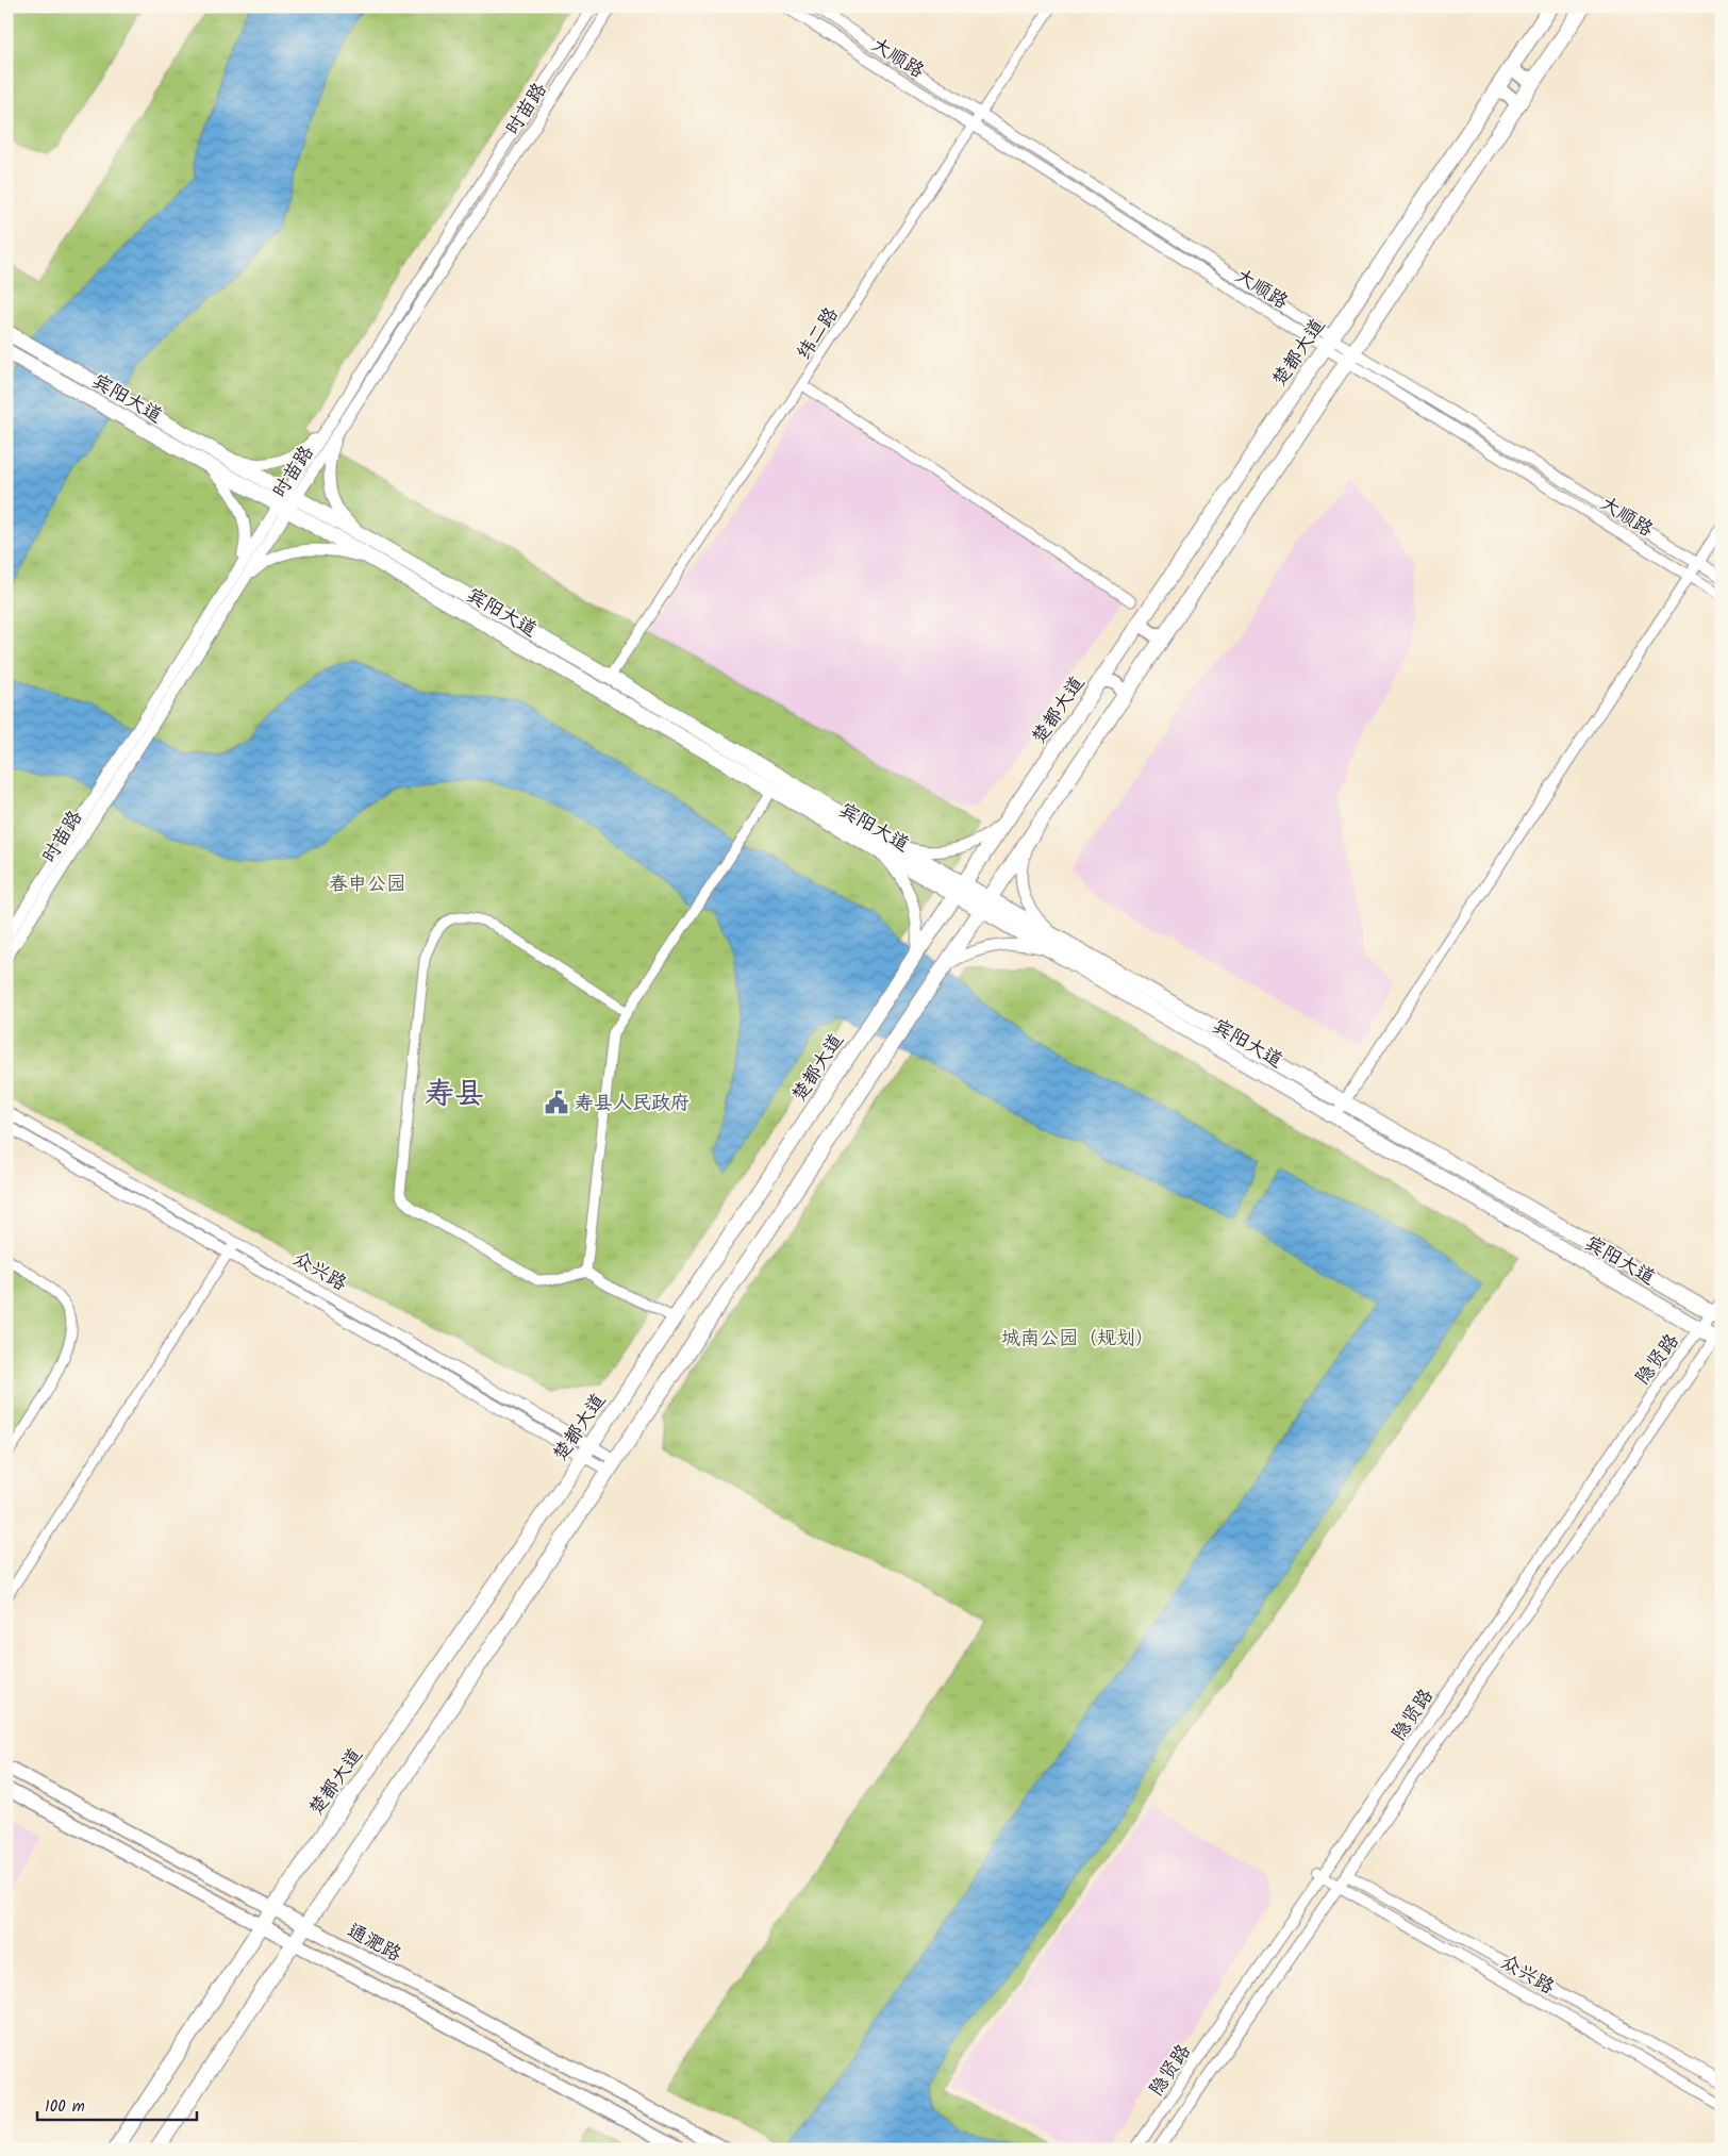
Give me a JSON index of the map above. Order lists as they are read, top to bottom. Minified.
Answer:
{"streets":{"main road":["楚都大道","宾阳大道","通淝路"],"street":["大顺路","时苗路","纬二路","众兴路","隐贤路"]},"crossings":[["大顺路","纬二路"],["大顺路","楚都大道"],["时苗路","宾阳大道"],["纬二路","宾阳大道"],["楚都大道","宾阳大道"],["楚都大道","众兴路"],["楚都大道","通淝路"],["宾阳大道","隐贤路"],["众兴路","隐贤路"]],"districts":["寿县"],"parks":["春申公园","城南公园（规划）"],"places":{"public building":["寿县人民政府"]},"scale_bar":"100 m"}
